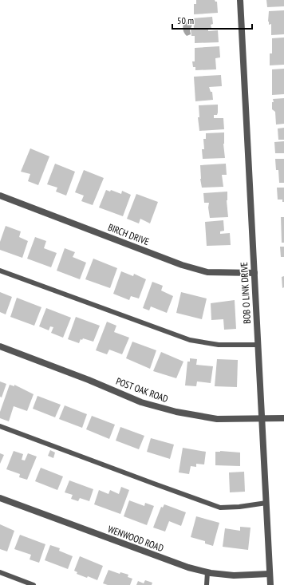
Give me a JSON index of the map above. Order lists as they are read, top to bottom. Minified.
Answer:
{"streets":{"street":["BIRCH DRIVE","BOB O LINK DRIVE","POST OAK ROAD","WENWOOD ROAD"]},"crossings":[["BIRCH DRIVE","BOB O LINK DRIVE"],["BOB O LINK DRIVE","POST OAK ROAD"],["BOB O LINK DRIVE","WENWOOD ROAD"]],"scale_bar":"50 m"}
